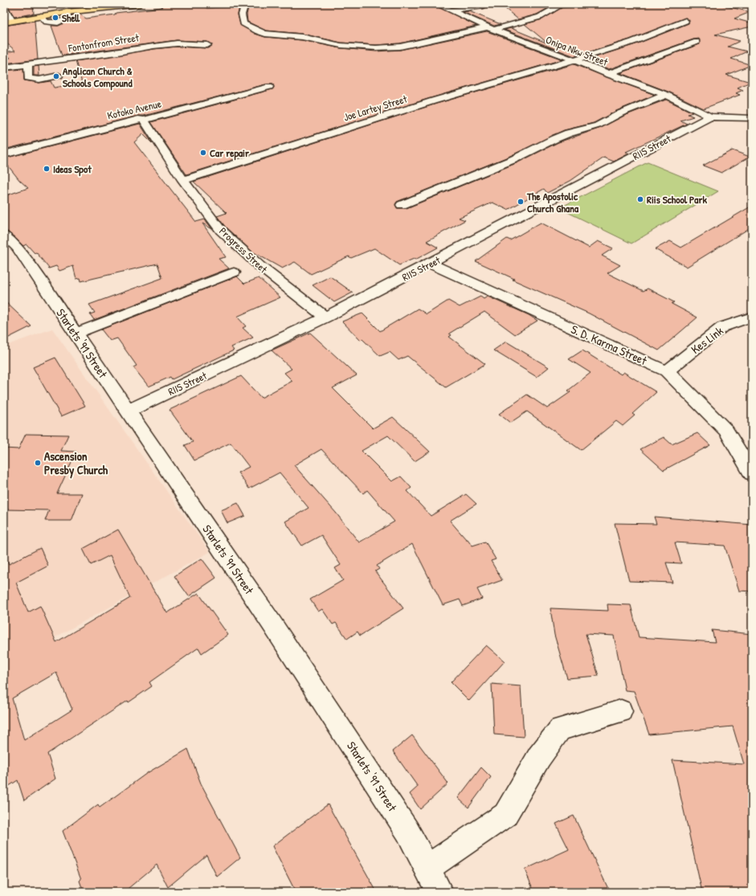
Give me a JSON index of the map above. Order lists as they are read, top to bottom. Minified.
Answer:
{"streets":{"street":["Fontonfrom Street","Onipa Nkw Street","Joe Lartey Street","Kotoko Avenue","RIIS Street","Progress Street","Kes Link","Starlets '91 Street","S. D. Karma Street"]},"crossings":[["Onipa Nkw Street","Joe Lartey Street"],["Onipa Nkw Street","RIIS Street"],["Joe Lartey Street","Progress Street"],["Kotoko Avenue","Progress Street"],["RIIS Street","Progress Street"],["RIIS Street","Starlets '91 Street"],["RIIS Street","S. D. Karma Street"],["Kes Link","S. D. Karma Street"]],"places":["Shell","Anglican Church & Schools Compound","Car repair","Ideas Spot","Riis School Park","The Apostolic Church Ghana","Ascension Presby Church"]}
